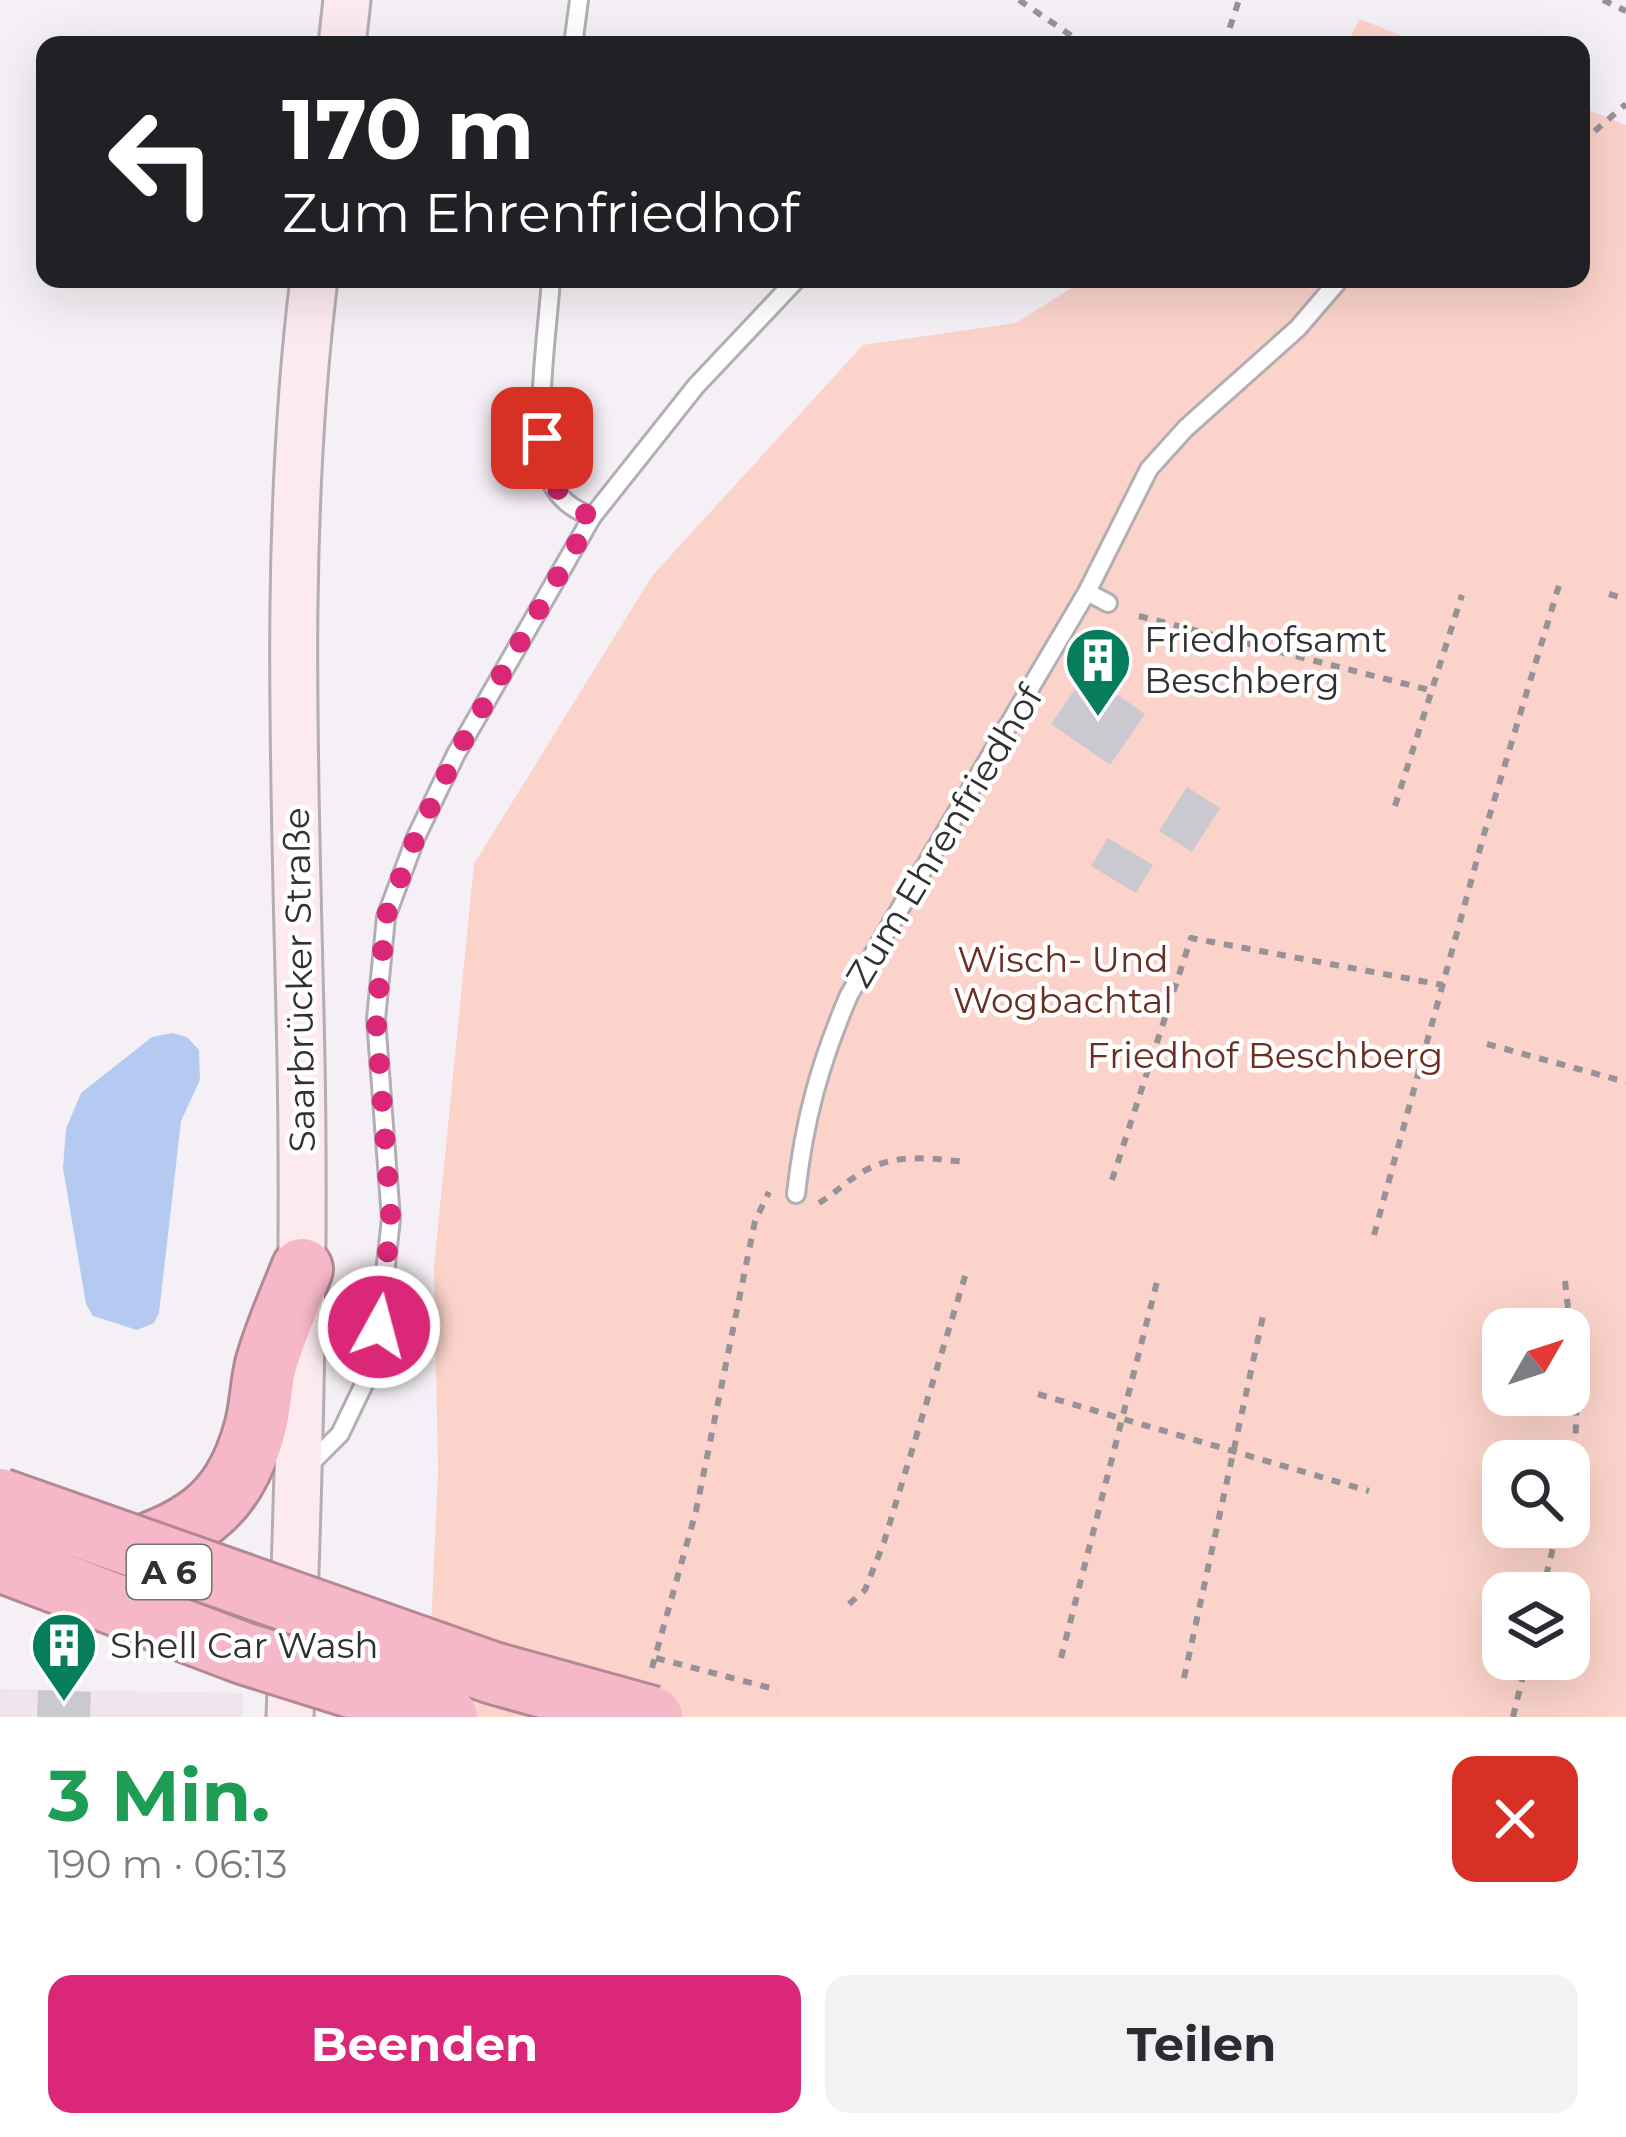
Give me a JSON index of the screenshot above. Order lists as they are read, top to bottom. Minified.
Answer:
{"streets":{"highway":["A 6"],"main road":["Saarbrücker Straße"],"lane":["Zum Ehrenfriedhof"]},"crossings":[["Saarbrücker Straße","A 6"]],"parks":["Wisch- Und Wogbachtal","Friedhof Beschberg"],"places":{"building":["Friedhofsamt Beschberg","Shell Car Wash"]},"north":"top right","page":{"turn":["170 m","Zum Ehrenfriedhof"],"heading":["3 Min.","190 m · 06:13"],"buttons":["Beenden","Teilen"]}}
